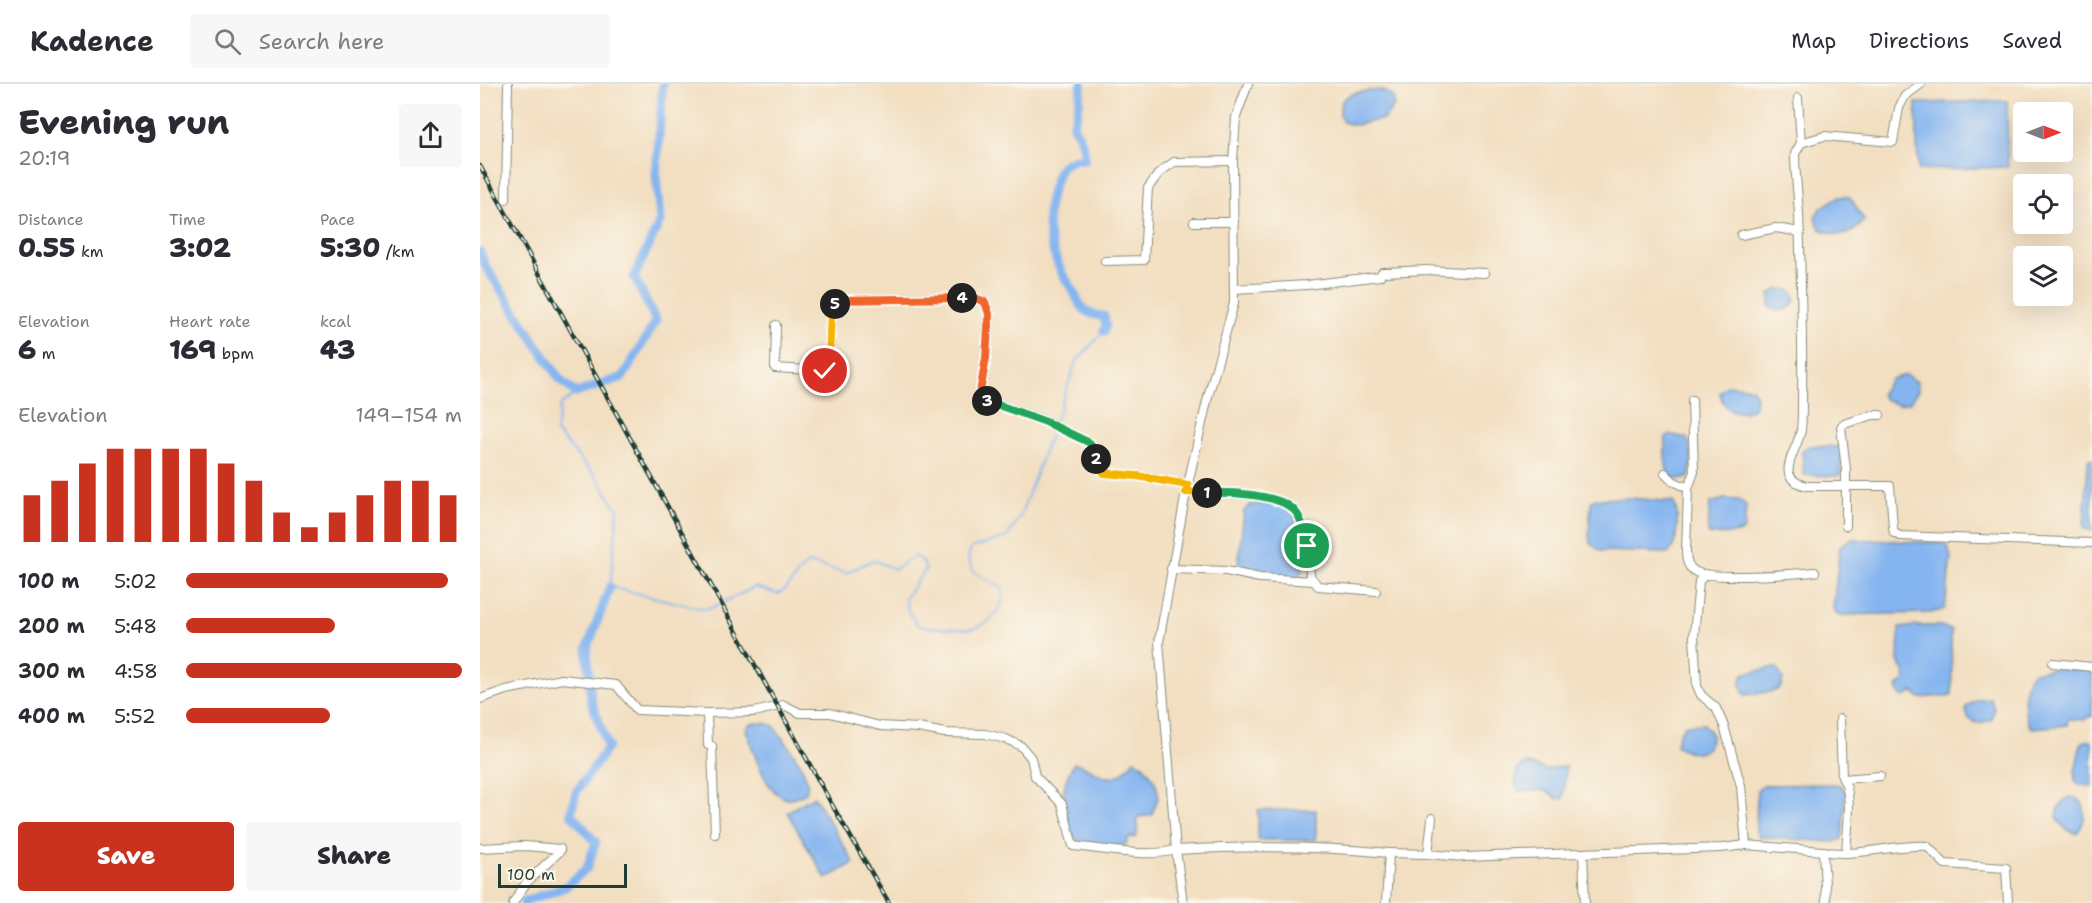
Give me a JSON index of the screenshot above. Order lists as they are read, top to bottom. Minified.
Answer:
{"scale_bar":"100 m","north":"right","page":{"header":"Kadence","search":"Search here","nav":["Map","Directions","Saved"],"heading":["Evening run","20:19"],"stats":[["Distance","0.55 km"],["Time","3:02"],["Pace","5:30 /km"],["Elevation","6 m"],["Heart rate","169 bpm"],["kcal","43"]],"pins":["4","5","3","2","1"],"chart":["Elevation","149–154 m"],"list":[{"name":"100 m","note":"5:02"},{"name":"200 m","note":"5:48"},{"name":"300 m","note":"4:58"},{"name":"400 m","note":"5:52"}],"buttons":["Save","Share"],"scale":"100 m"}}
